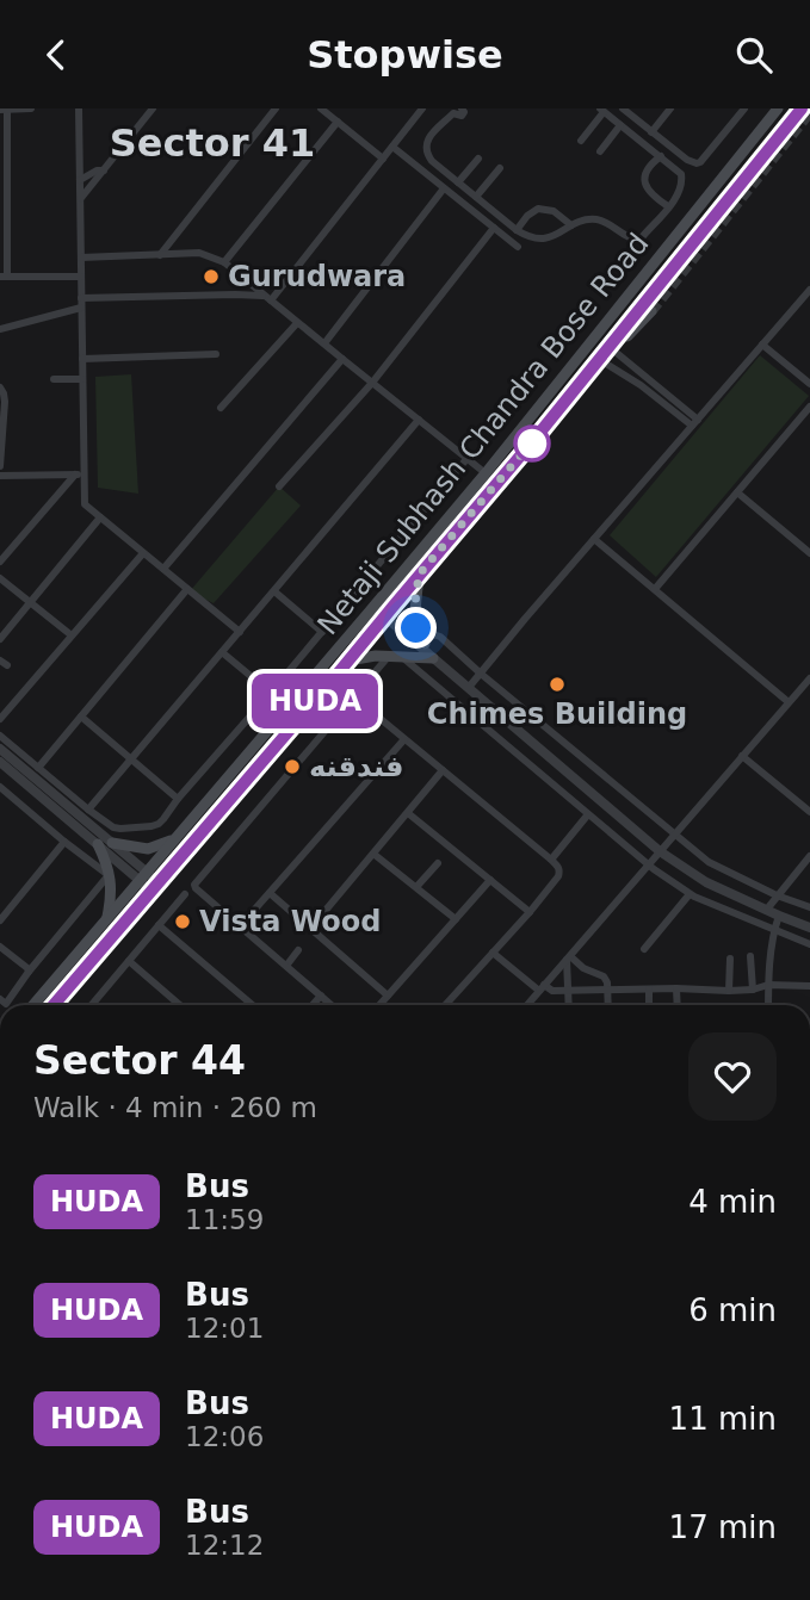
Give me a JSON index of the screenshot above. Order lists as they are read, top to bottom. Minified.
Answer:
{"streets":{"main road":["Netaji Subhash Chandra Bose Road"]},"districts":["Sector 41"],"places":["Gurudwara","Chimes Building","فندقنه","Vista Wood"],"lines":["bus line HUDA"],"page":{"header":"Stopwise","on_map":"HUDA","heading":["Sector 44","Walk · 4 min · 260 m"],"list":[{"mark":"HUDA","name":"Bus","note":"11:59","value":"4 min"},{"mark":"HUDA","name":"Bus","note":"12:01","value":"6 min"},{"mark":"HUDA","name":"Bus","note":"12:06","value":"11 min"},{"mark":"HUDA","name":"Bus","note":"12:12","value":"17 min"}]}}
